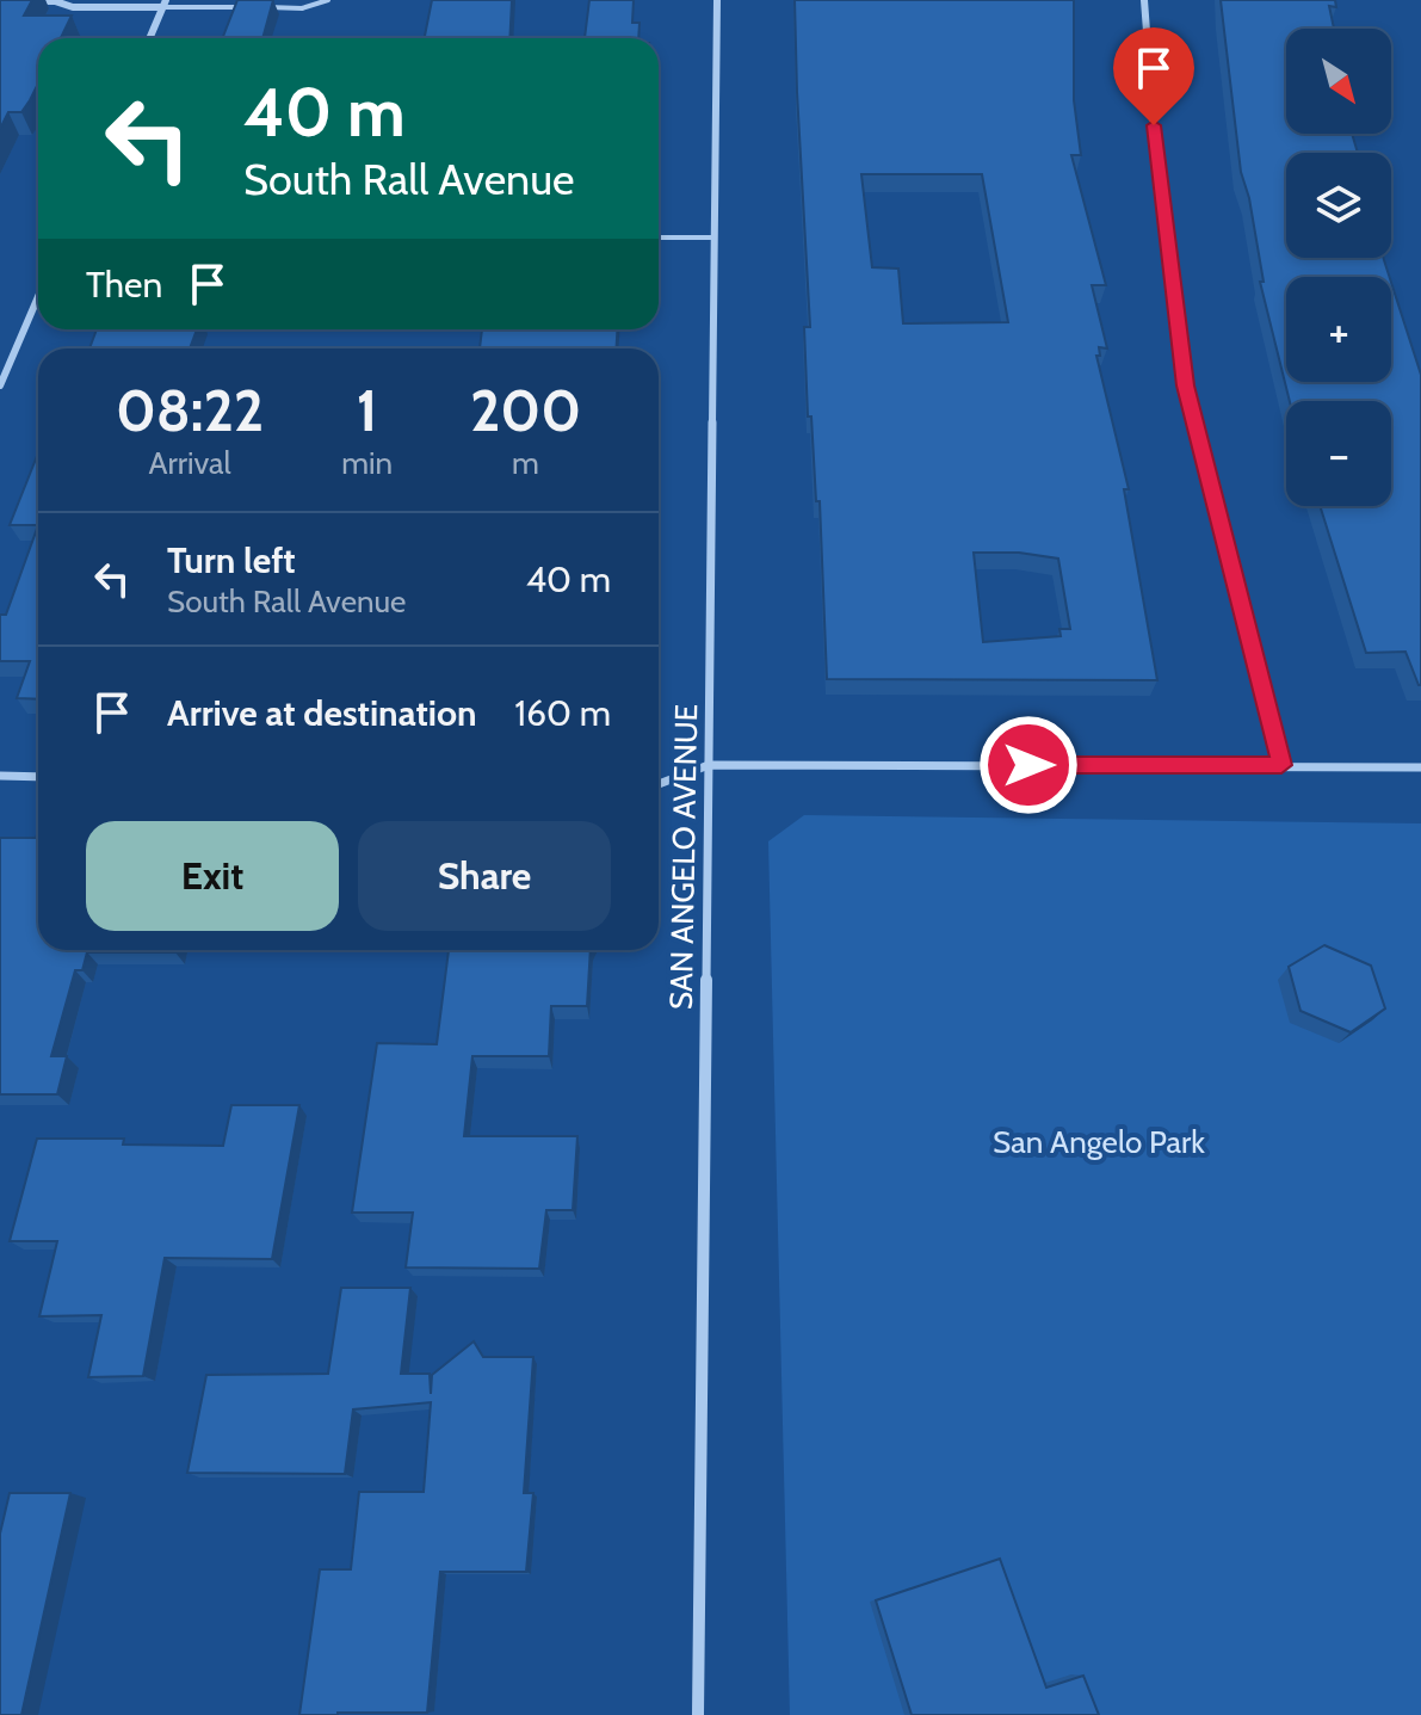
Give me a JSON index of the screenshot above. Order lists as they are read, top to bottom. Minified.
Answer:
{"streets":{"street":["SAN ANGELO AVENUE"]},"parks":["San Angelo Park"],"north":"bottom right","page":{"map_buttons":["+","−"],"turn":["40 m","South Rall Avenue"],"then":"Then","eta":["08:22","Arrival","1","min","200","m"],"list":[{"name":"Turn left","note":"South Rall Avenue","value":"40 m"},{"name":"Arrive at destination","value":"160 m"}],"buttons":["Exit","Share"]}}
